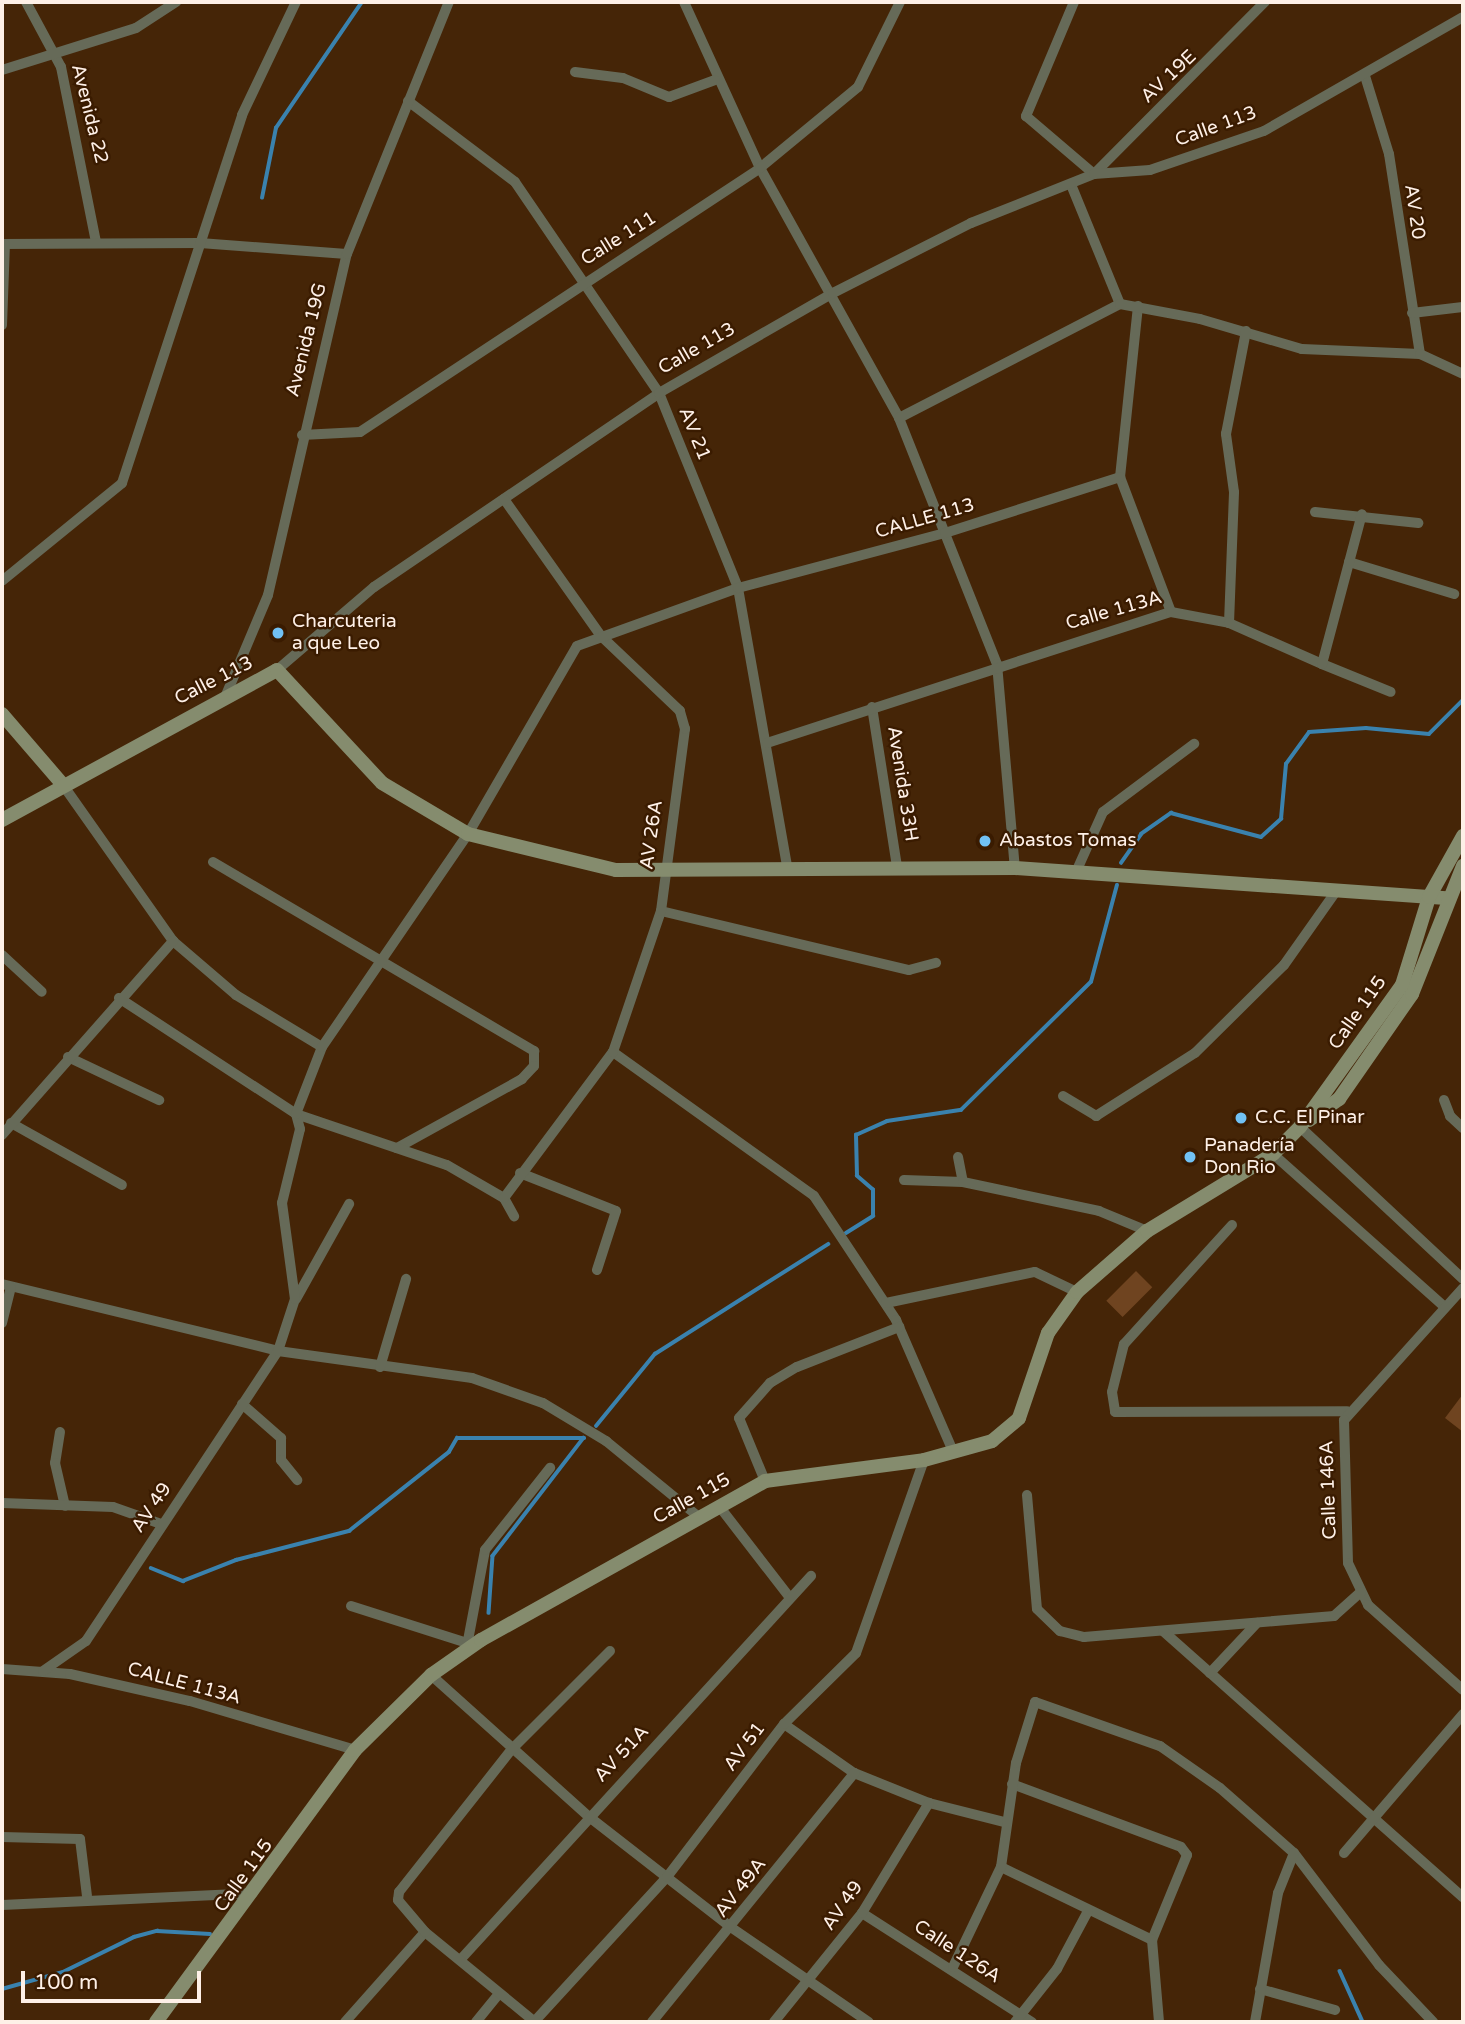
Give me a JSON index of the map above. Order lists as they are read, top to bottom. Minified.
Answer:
{"streets":{"main road":["Calle 113","Calle 115"],"street":["AV 19E","Avenida 22","AV 20","Calle 111","Avenida 19G","AV 21","CALLE 113","Calle 113A","Avenida 33H","AV 26A","Calle 146A","AV 49","CALLE 113A","AV 51","AV 51A","AV 49A","Calle 126A"]},"crossings":[["AV 19E","Calle 113"],["Calle 113","AV 20"],["Calle 113","Avenida 19G"],["Calle 113","AV 21"],["Calle 113","AV 26A"],["Calle 111","Avenida 19G"],["Calle 111","AV 21"],["Avenida 19G","AV 21"],["AV 21","CALLE 113"],["AV 21","Calle 113A"],["CALLE 113","AV 26A"],["Calle 113A","Avenida 33H"],["Calle 115","CALLE 113A"],["Calle 115","AV 51"],["AV 49","CALLE 113A"],["AV 49","Calle 126A"]],"places":["Charcuteria a que Leo","Abastos Tomas","C.C. El Pinar","Panadería Don Rio"],"scale_bar":"100 m"}
